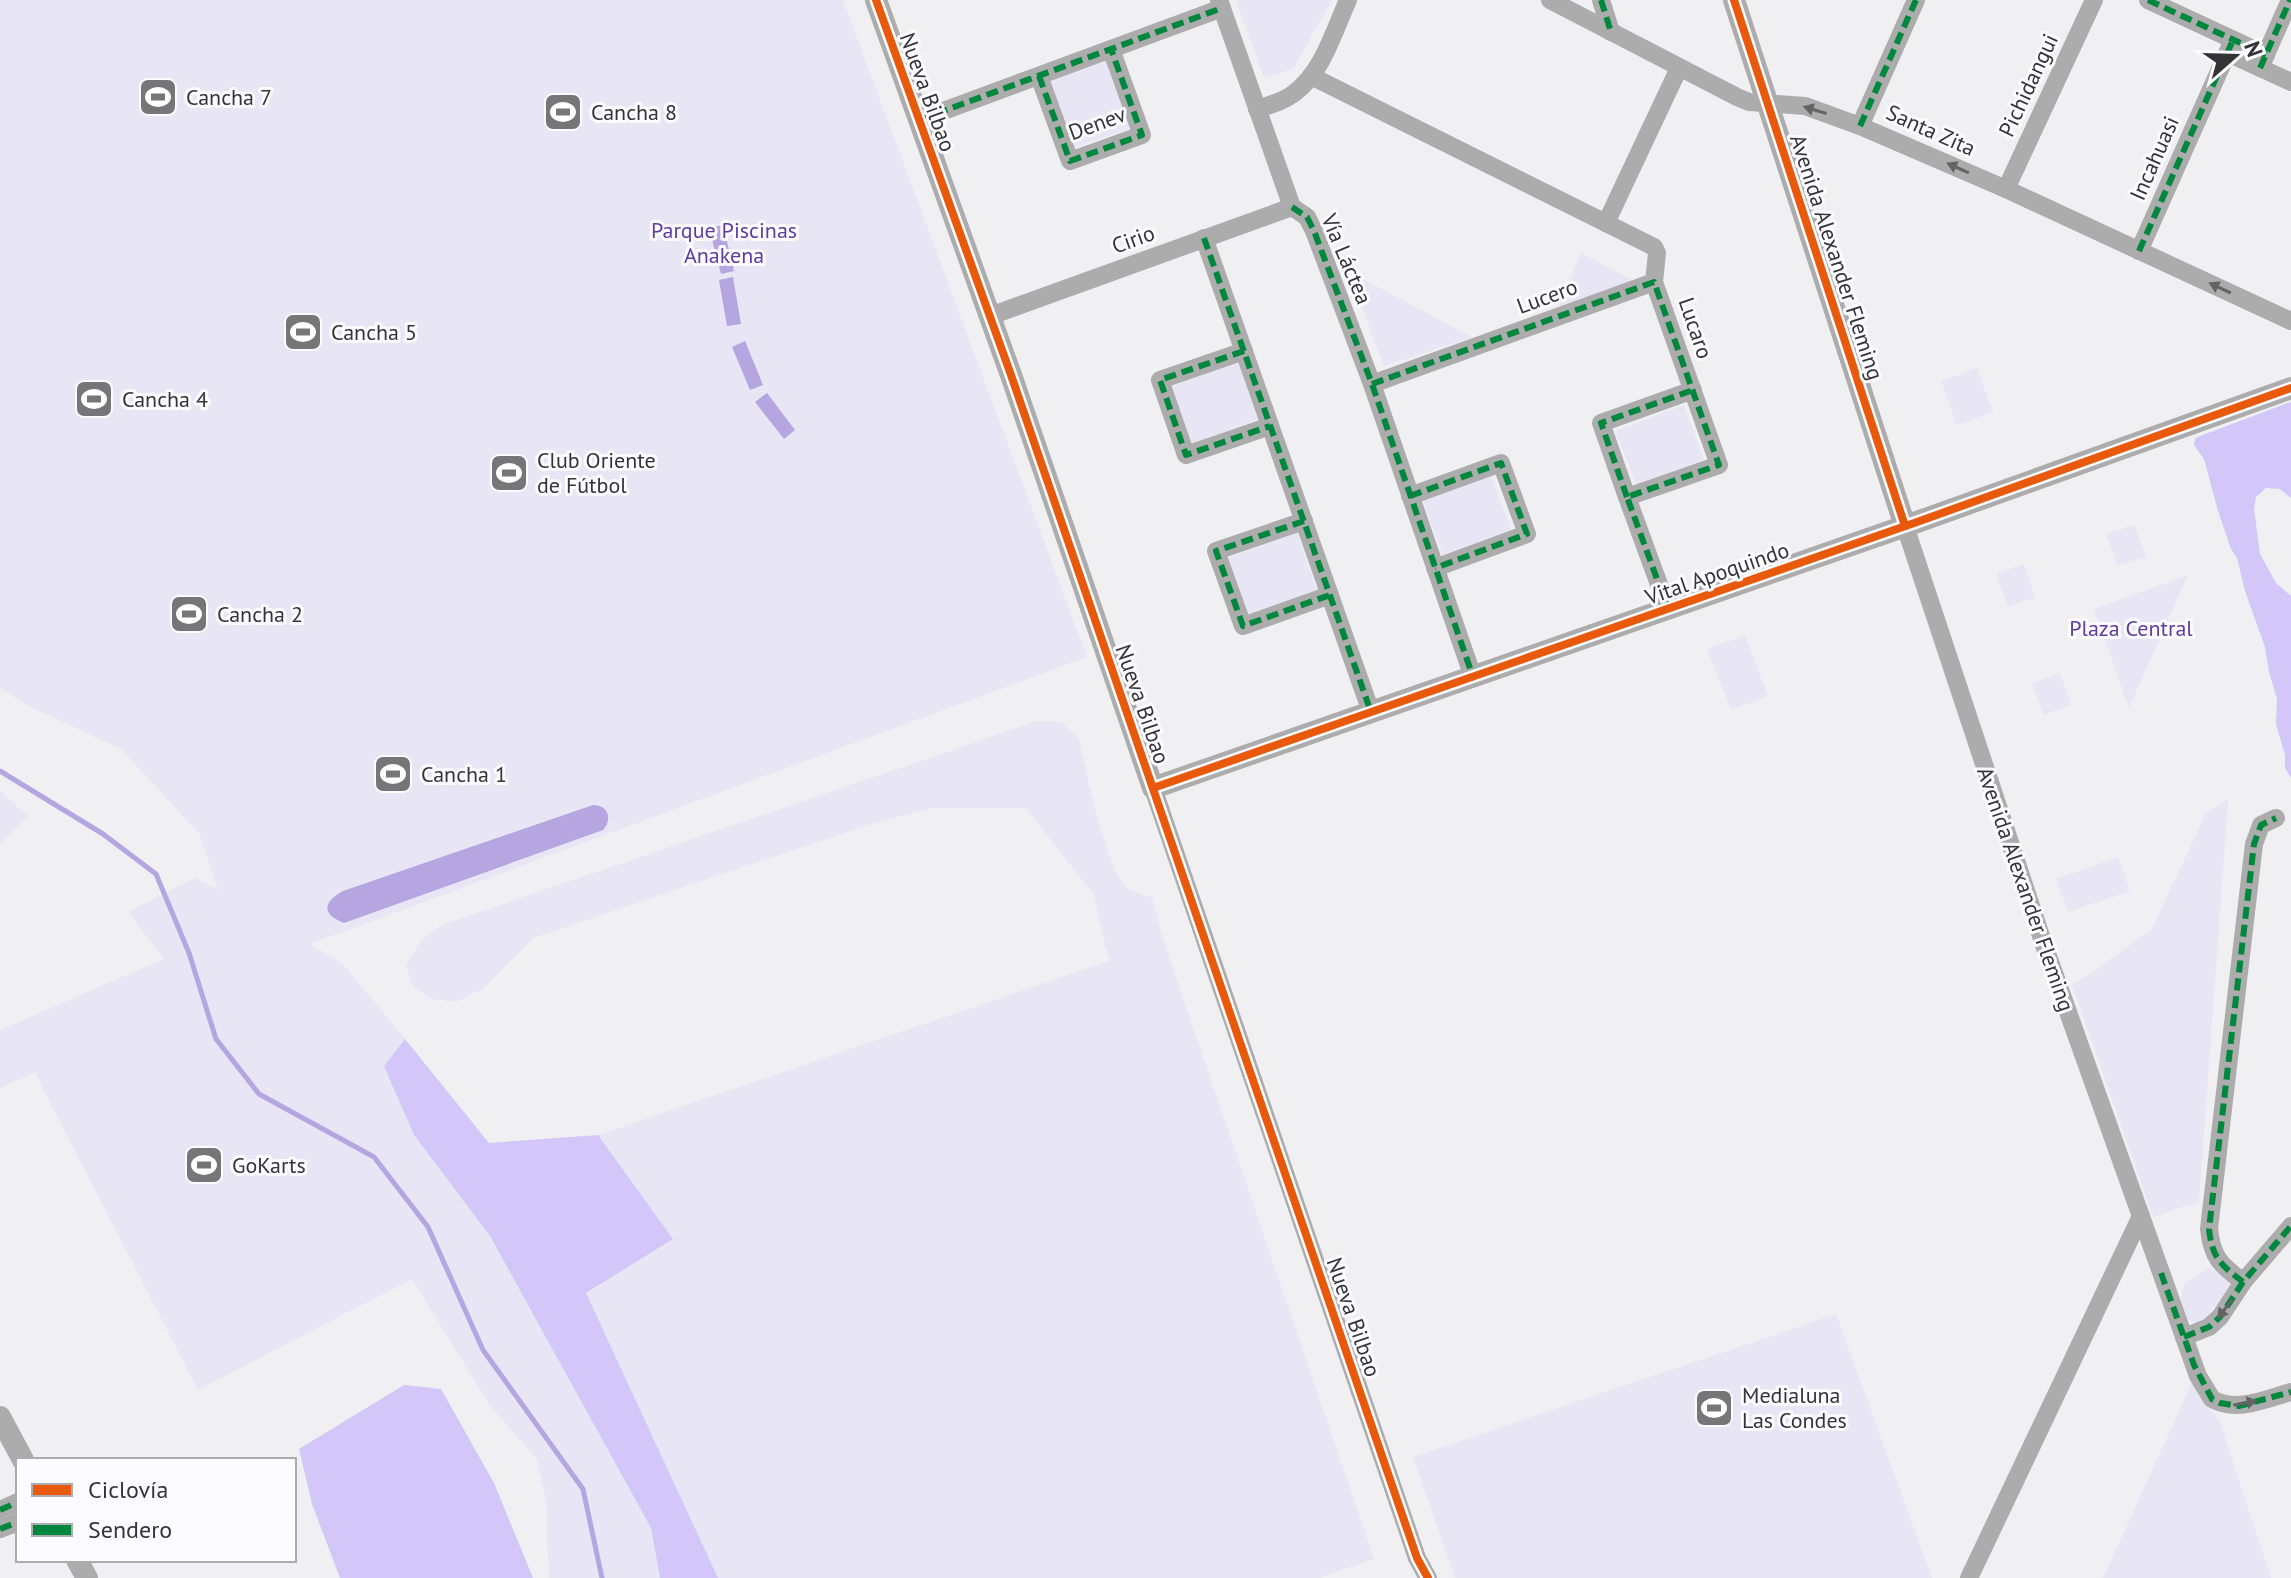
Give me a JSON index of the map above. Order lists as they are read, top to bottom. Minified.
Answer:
{"streets":{"street":["Pichidangui","Nueva Bilbao","Denev","Santa Zita","Incahuasi","Cirio","Avenida Alexander Fleming","Vía Láctea","Lucero","Lucaro","Vital Apoquindo"]},"crossings":[["Pichidangui","Santa Zita"],["Nueva Bilbao","Cirio"],["Nueva Bilbao","Vital Apoquindo"],["Santa Zita","Incahuasi"],["Santa Zita","Avenida Alexander Fleming"],["Cirio","Vía Láctea"],["Avenida Alexander Fleming","Vital Apoquindo"],["Vía Láctea","Lucero"],["Vía Láctea","Vital Apoquindo"],["Lucero","Lucaro"],["Lucaro","Vital Apoquindo"]],"one_way":["Santa Zita"],"parks":["Parque Piscinas Anakena","Plaza Central"],"places":{"sports":["Cancha 7","Cancha 8","Cancha 5","Cancha 4","Club Oriente de Fútbol","Cancha 2","Cancha 1","GoKarts","Medialuna Las Condes"]},"legend":["Ciclovía","Sendero"],"north":"right"}
